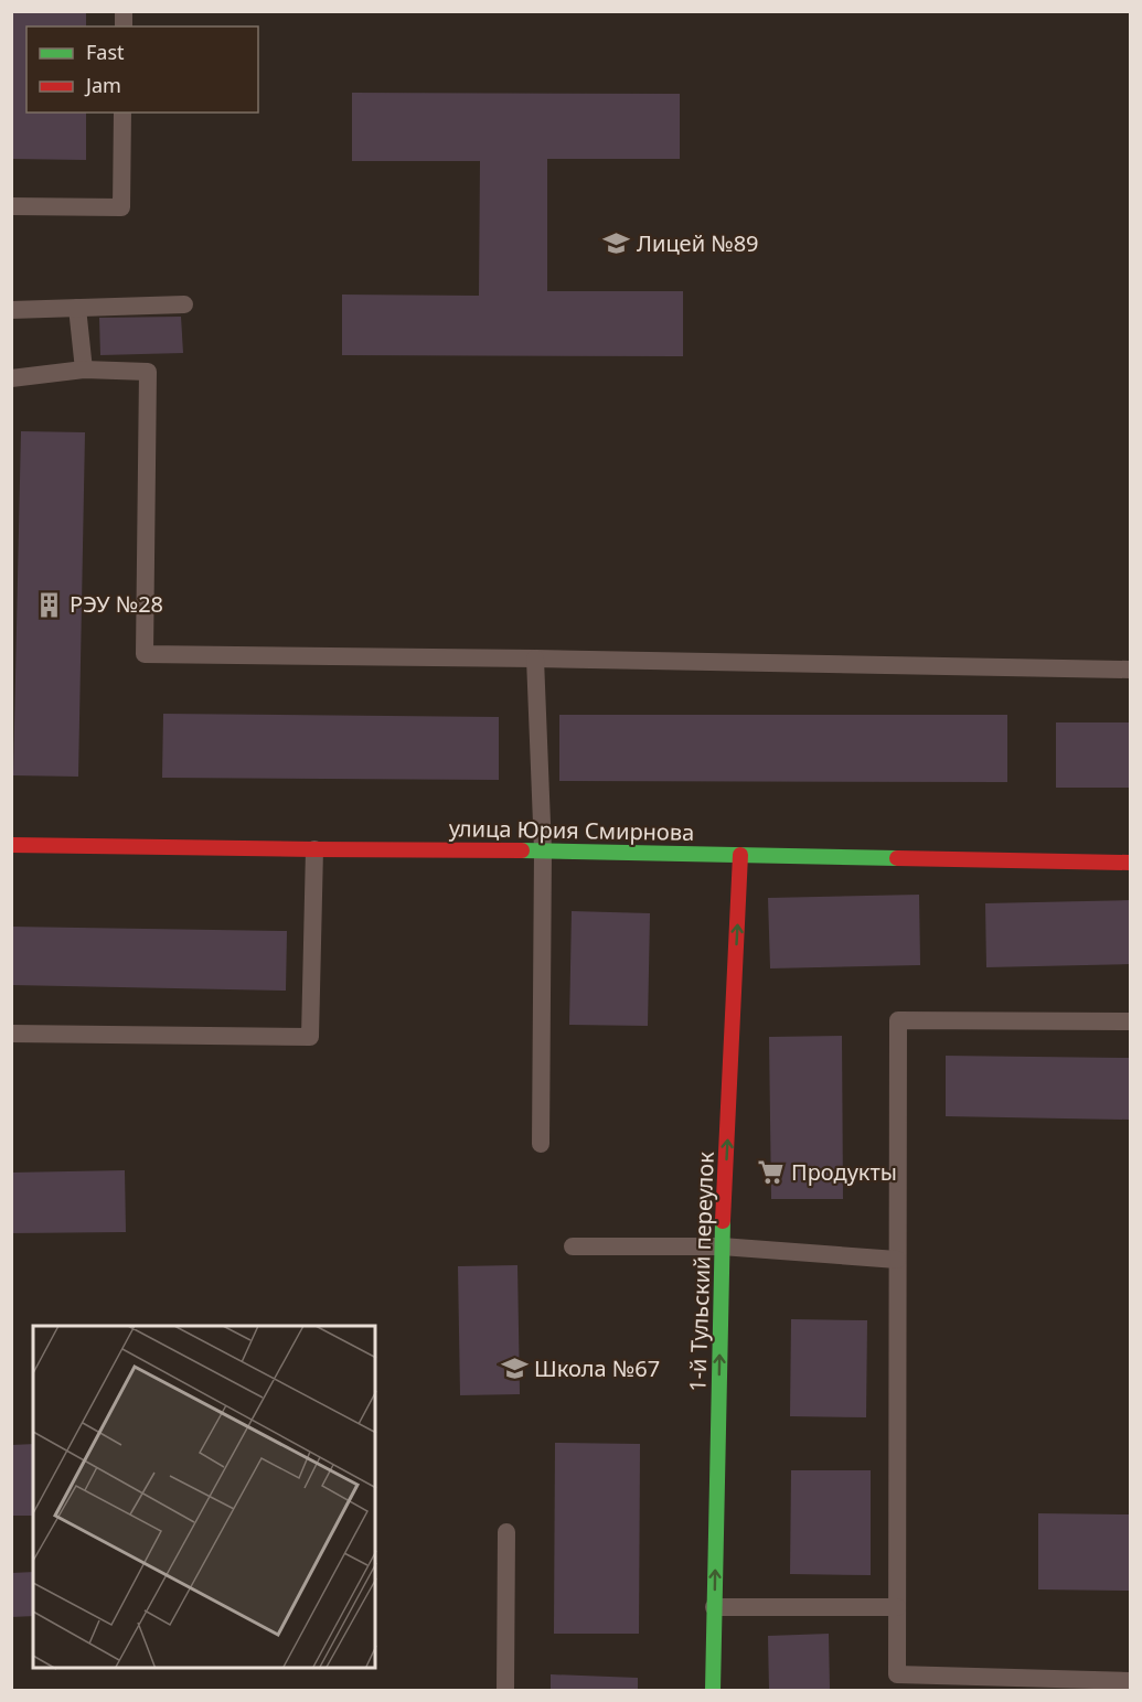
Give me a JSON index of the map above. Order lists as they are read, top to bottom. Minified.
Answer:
{"streets":{"street":["улица Юрия Смирнова","1-й Тульский переулок"]},"crossings":[["улица Юрия Смирнова","1-й Тульский переулок"]],"one_way":["1-й Тульский переулок"],"places":{"school or university":["Лицей №89","Школа №67"],"building":["РЭУ №28"],"supermarket":["Продукты"]},"legend":["Fast","Jam"]}
